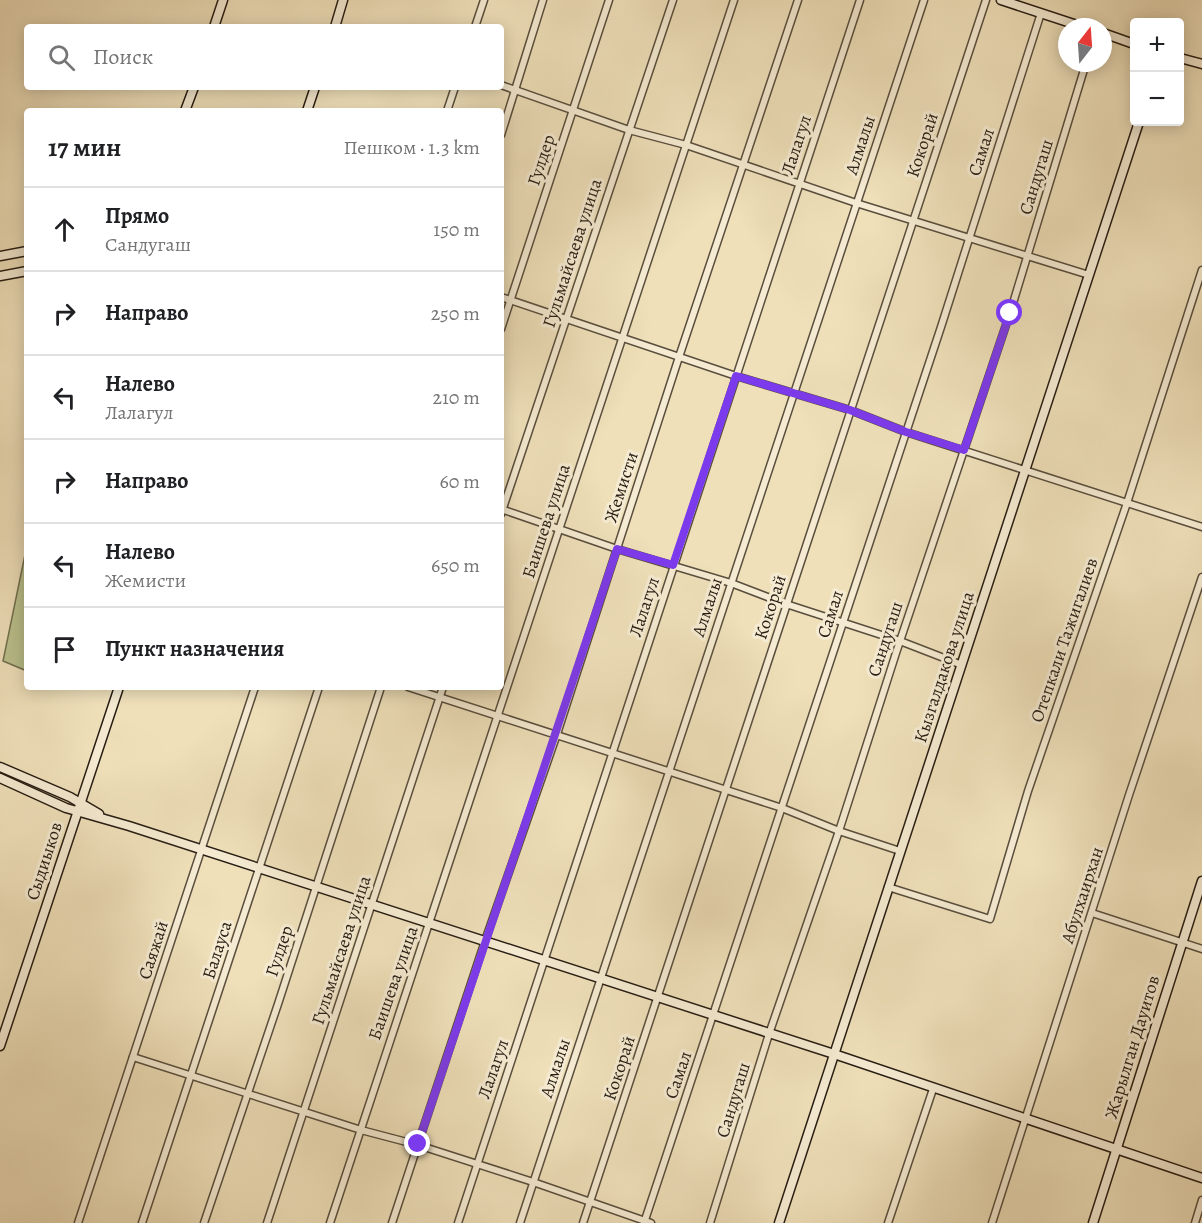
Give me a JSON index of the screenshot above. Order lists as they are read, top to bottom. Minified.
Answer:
{"streets":{"street":["Лалагул","Алмалы","Кокорай","Самал","Гулдер","Сандугаш","Гульмайсаева улица","Жемисти","Баишева улица","Отепкали Тажигалиев","Кызгалдакова улица","Сыдиыков","Абулхаирхан","Саяжай","Балауса","Жарылган Дауитов"]},"crossings":[["Отепкали Тажигалиев","Кызгалдакова улица"]],"north":"top","page":{"map_buttons":["+","−"],"search":"Поиск","heading":["17 мин","Пешком · 1.3 km"],"list":[["Прямо","Сандугаш","150 m"],["Направо","250 m"],["Налево","Лалагул","210 m"],["Направо","60 m"],["Налево","Жемисти","650 m"],"Пункт назначения"]}}
